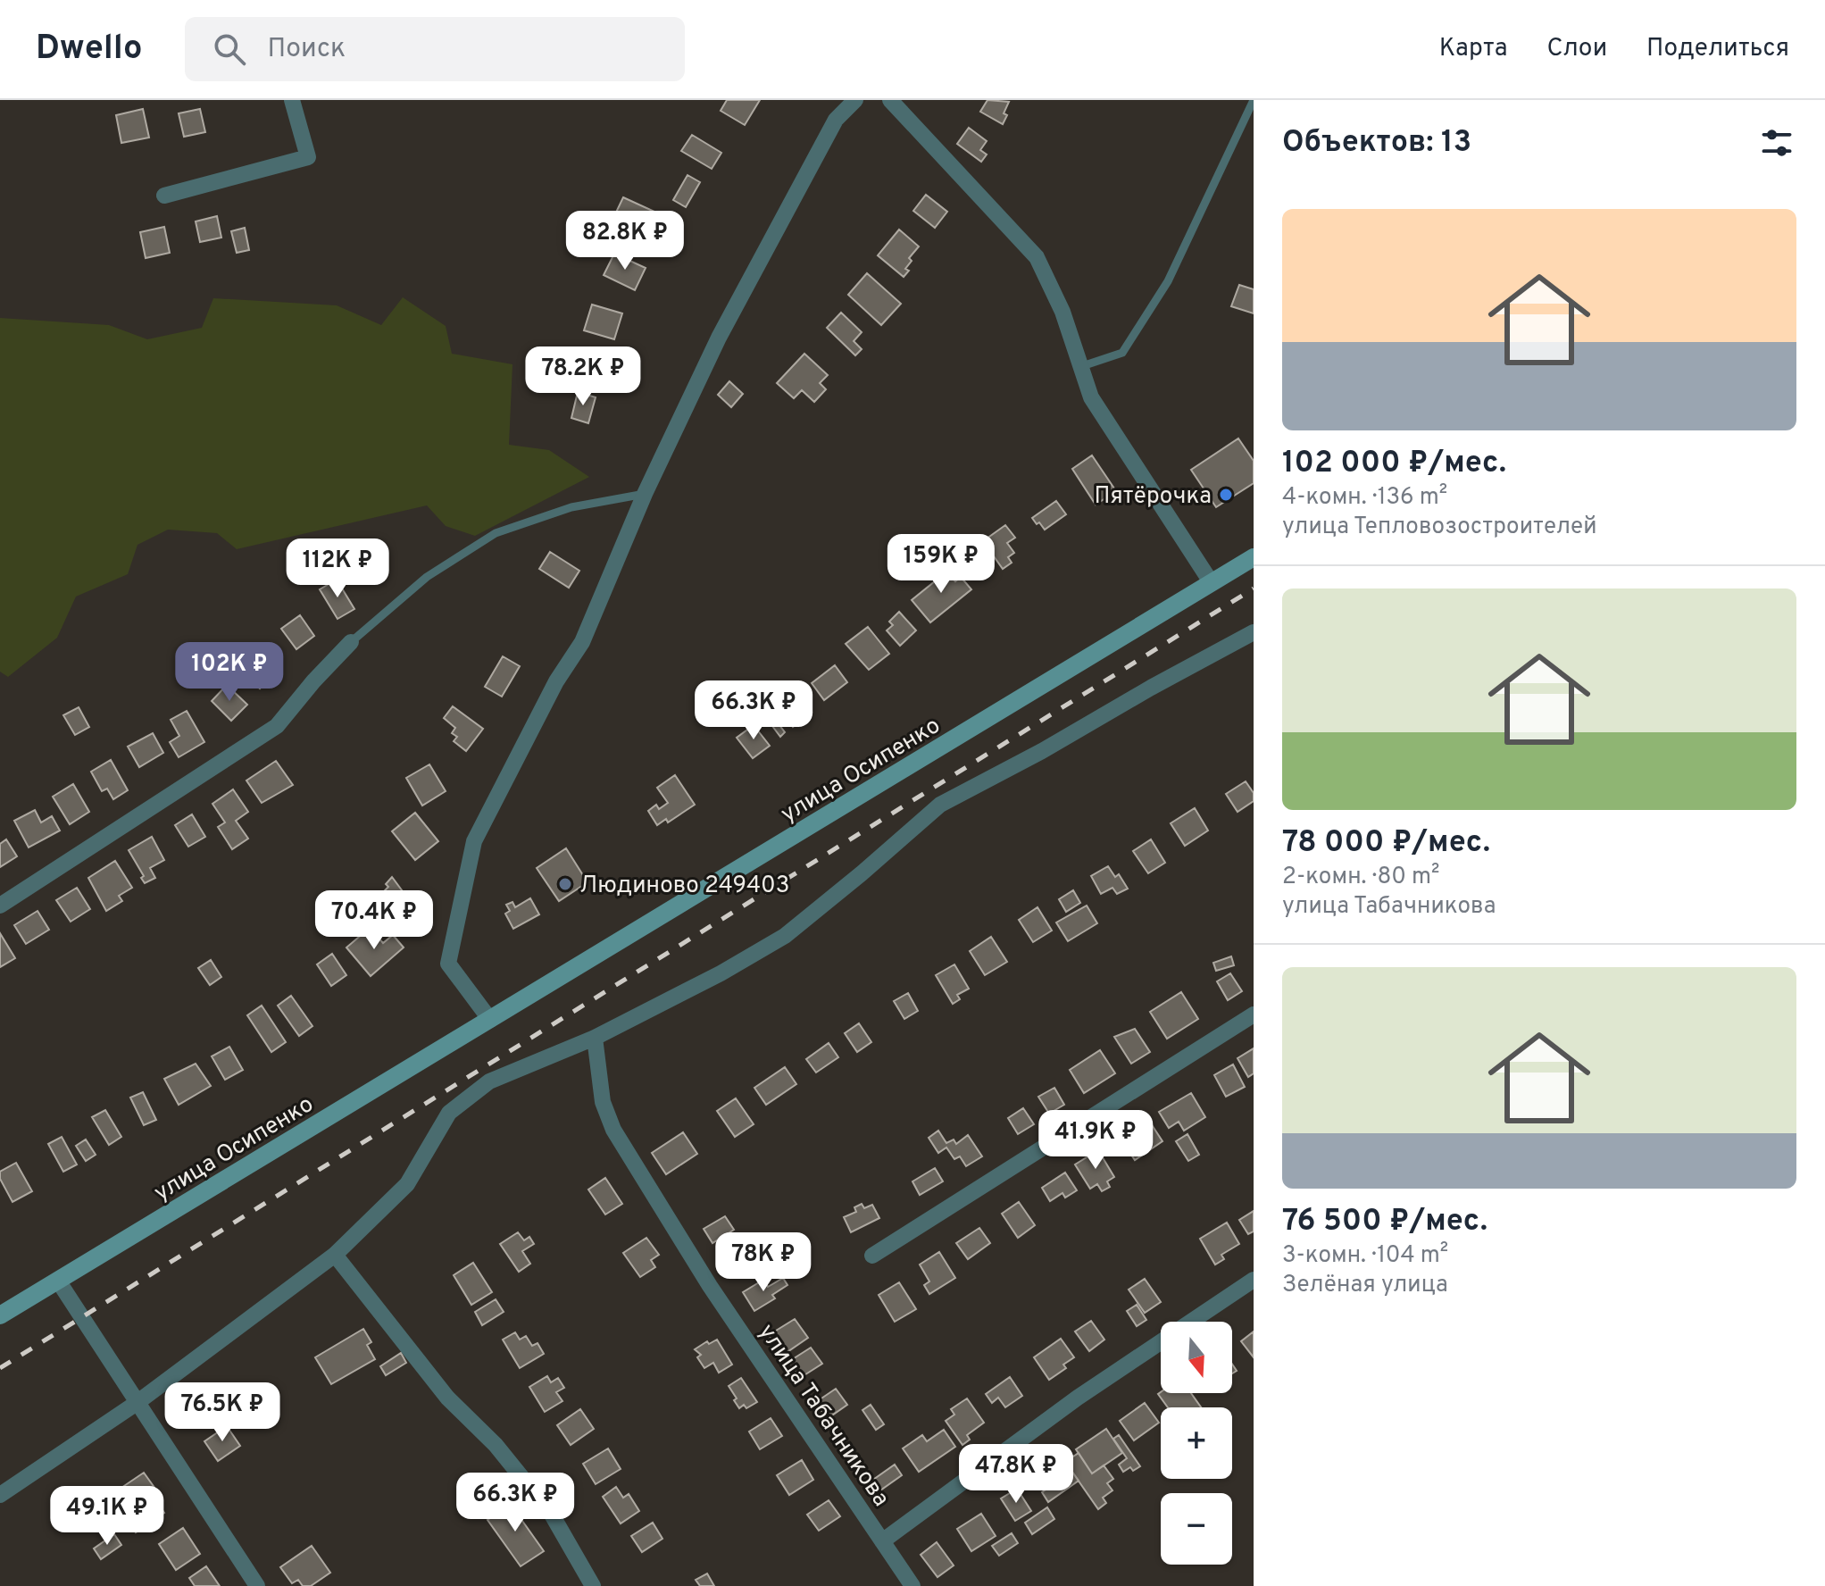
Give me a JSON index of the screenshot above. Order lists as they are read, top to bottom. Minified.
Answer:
{"streets":{"street":["улица Осипенко","улица Табачникова"]},"places":["Пятёрочка","Людиново 249403"],"north":"bottom","page":{"header":"Dwello","search":"Поиск","nav":["Карта","Слои","Поделиться"],"heading":"Объектов: 13","list":[{"name":"102 000 ₽/мес.","note":"4-комн. · 136 m² · улица Тепловозостроителей"},{"name":"78 000 ₽/мес.","note":"2-комн. · 80 m² · улица Табачникова"},{"name":"76 500 ₽/мес.","note":"3-комн. · 104 m² · Зелёная улица"}],"price":["82.8K ₽","78.2K ₽","159K ₽","112K ₽","102K ₽","66.3K ₽","70.4K ₽","41.9K ₽","78K ₽","76.5K ₽","47.8K ₽","66.3K ₽","49.1K ₽"],"map_buttons":["+","−"]}}
